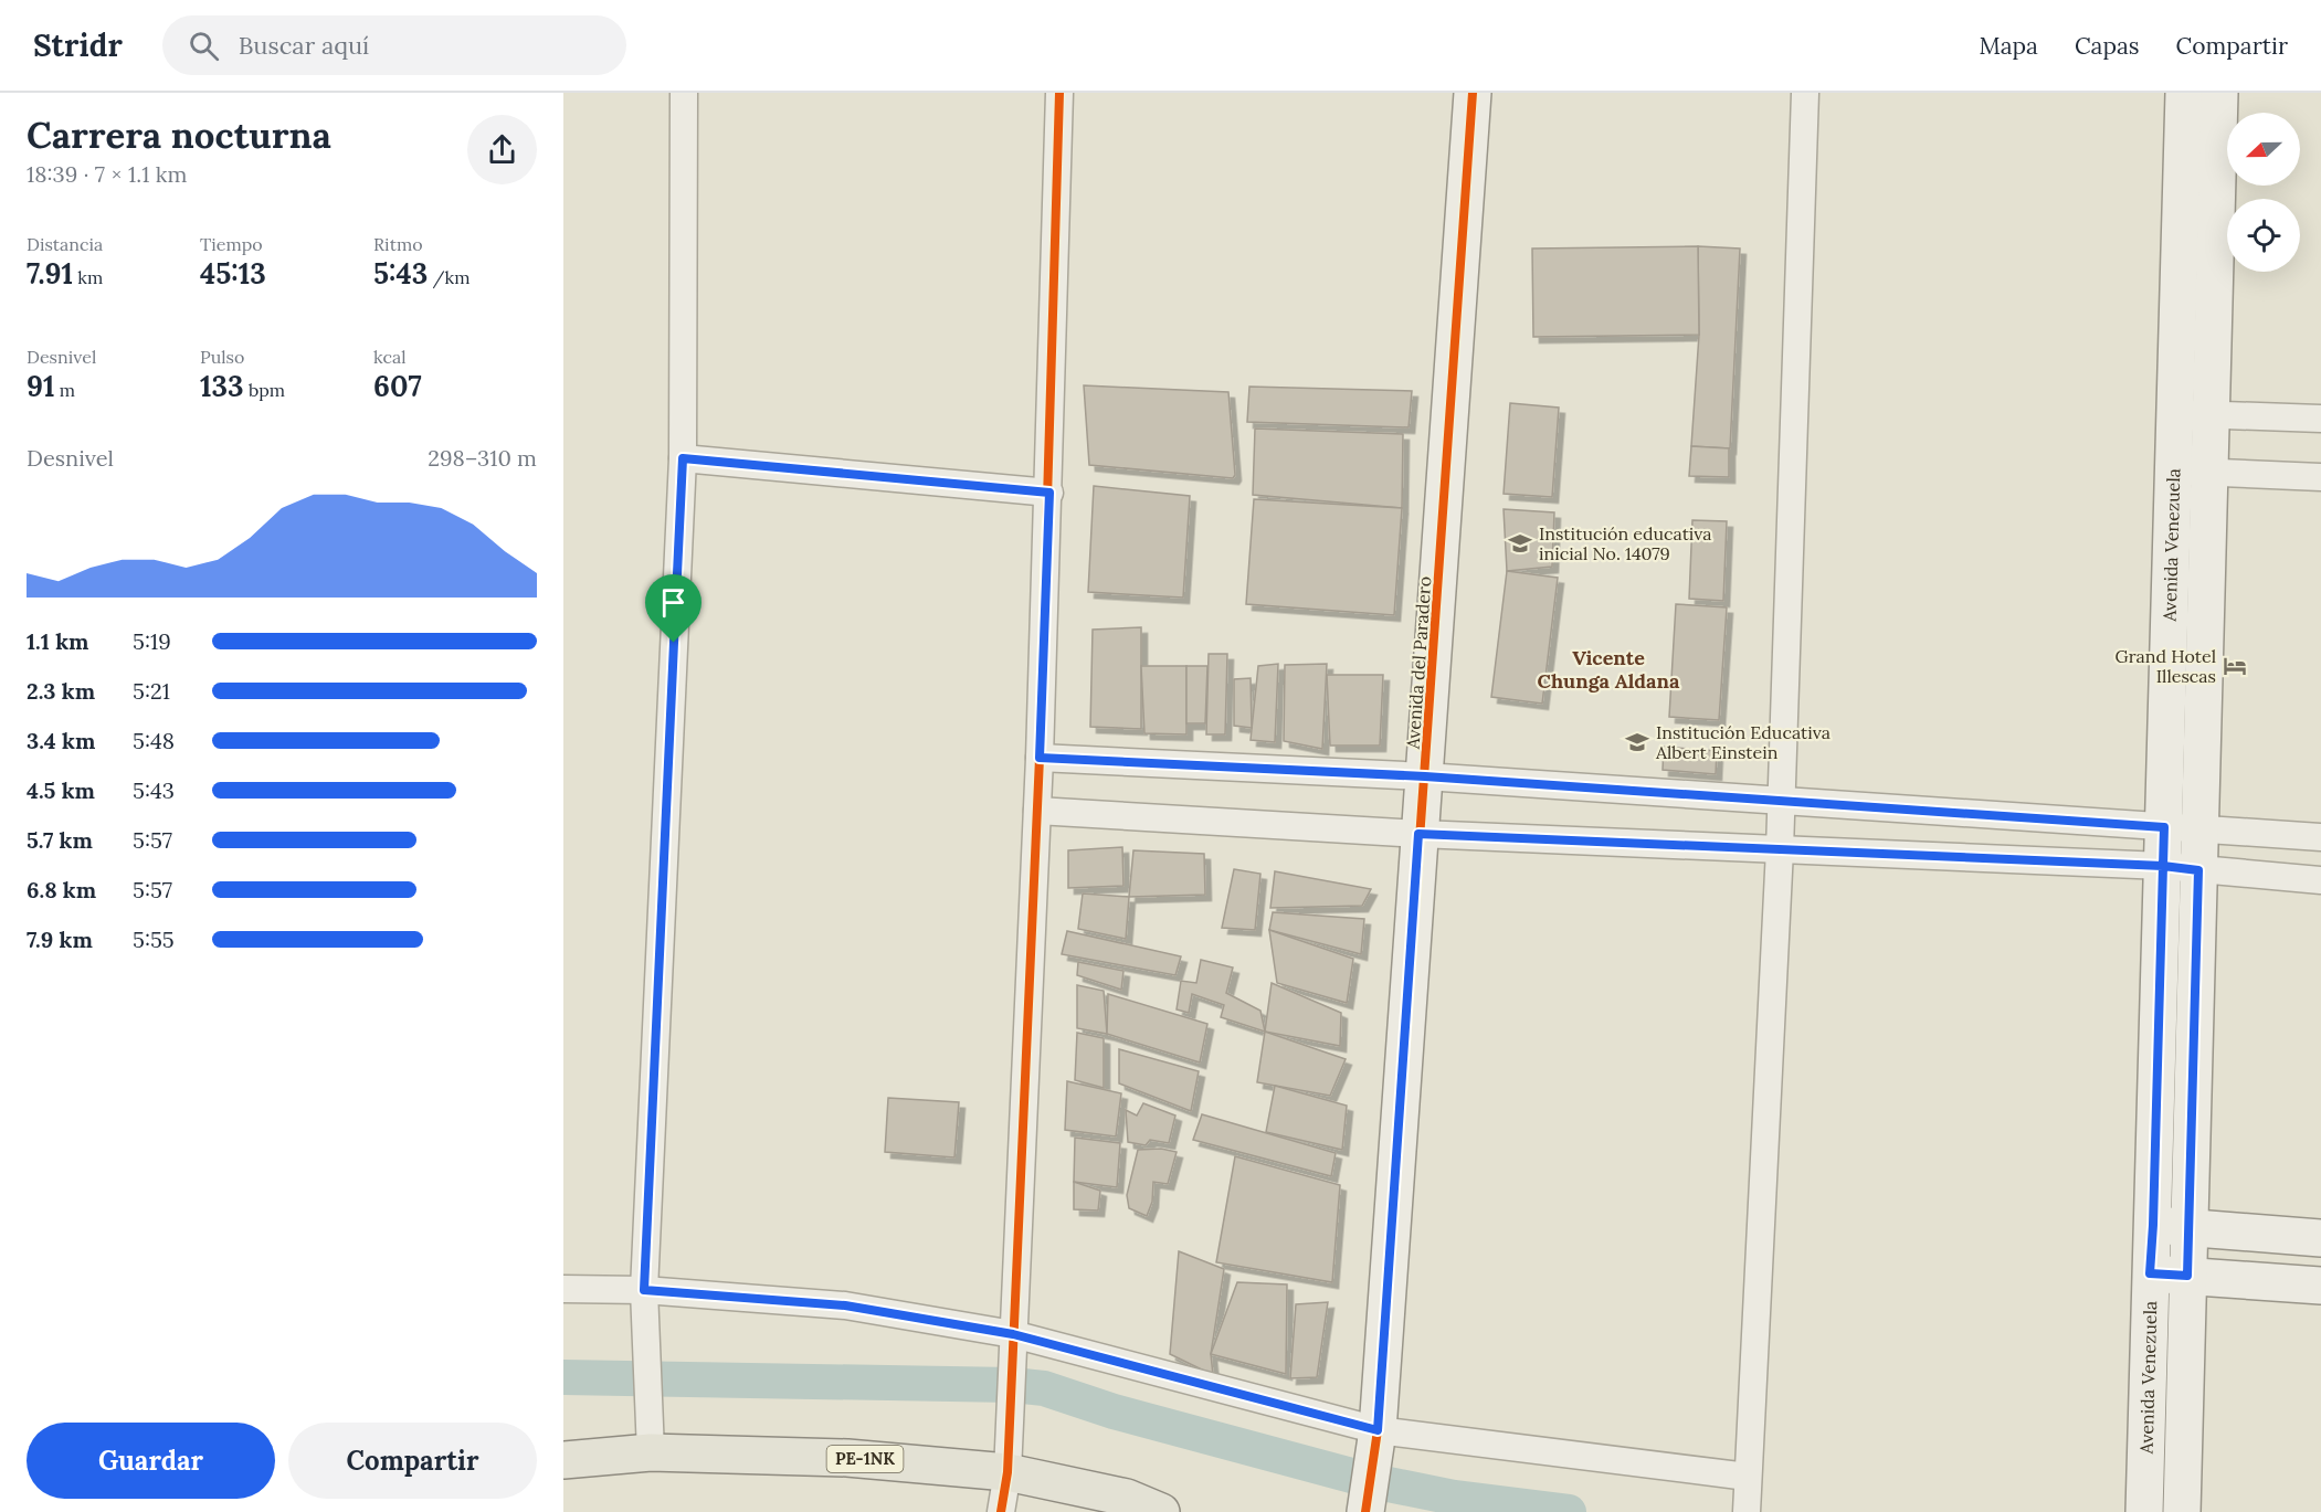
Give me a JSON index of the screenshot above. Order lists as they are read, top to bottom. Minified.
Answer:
{"streets":{"main road":["PE-1NK"],"street":["Avenida Venezuela","Avenida del Paradero"]},"districts":["Vicente Chunga Aldana"],"places":{"school or university":["Institución educativa inicial No. 14079","Institución Educativa Albert Einstein"],"hotel":["Grand Hotel Illescas"]},"north":"left","page":{"header":"Stridr","search":"Buscar aquí","nav":["Mapa","Capas","Compartir"],"heading":["Carrera nocturna","18:39 · 7 × 1.1 km"],"stats":[["Distancia","7.91 km"],["Tiempo","45:13"],["Ritmo","5:43 /km"],["Desnivel","91 m"],["Pulso","133 bpm"],["kcal","607"]],"chart":["Desnivel","298–310 m"],"list":[{"name":"1.1 km","note":"5:19"},{"name":"2.3 km","note":"5:21"},{"name":"3.4 km","note":"5:48"},{"name":"4.5 km","note":"5:43"},{"name":"5.7 km","note":"5:57"},{"name":"6.8 km","note":"5:57"},{"name":"7.9 km","note":"5:55"}],"buttons":["Guardar","Compartir"]}}
